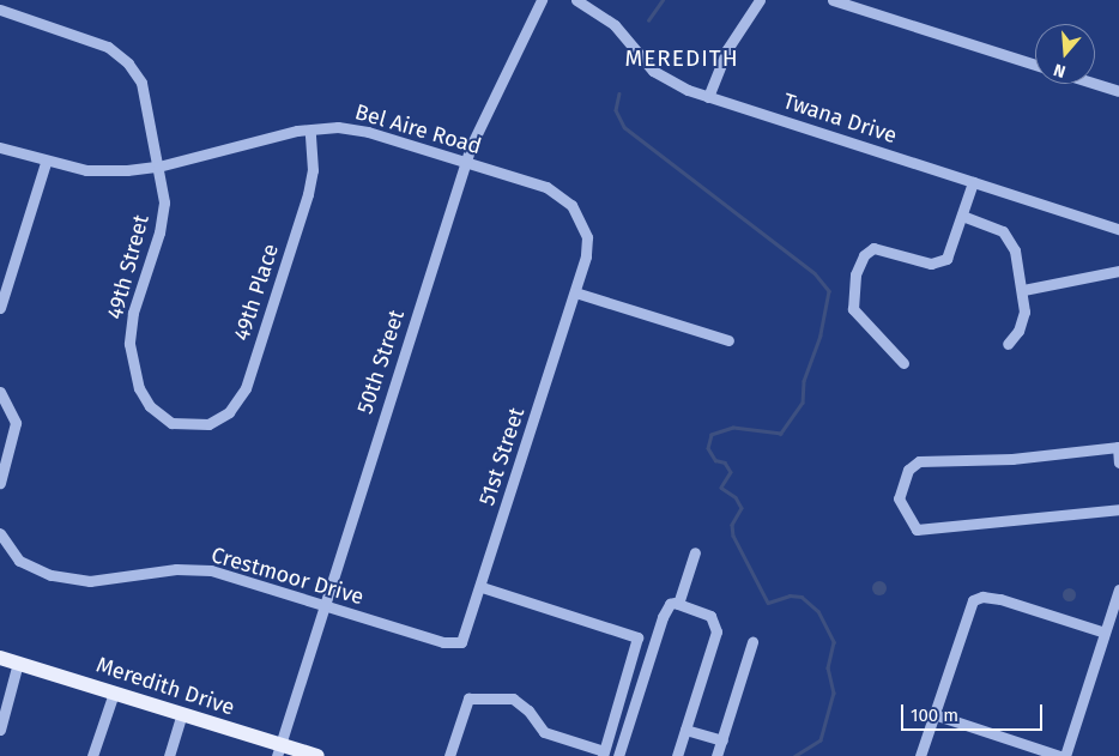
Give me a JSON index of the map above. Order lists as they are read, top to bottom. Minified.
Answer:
{"streets":{"main road":["Meredith Drive"],"street":["Twana Drive","Bel Aire Road","49th Street","49th Place","50th Street","51st Street","Crestmoor Drive"]},"crossings":[["Bel Aire Road","49th Street"],["Bel Aire Road","49th Place"],["Bel Aire Road","50th Street"],["Bel Aire Road","51st Street"],["49th Street","49th Place"],["50th Street","Crestmoor Drive"],["50th Street","Meredith Drive"],["51st Street","Crestmoor Drive"]],"districts":["MEREDITH"],"scale_bar":"100 m","north":"bottom"}
